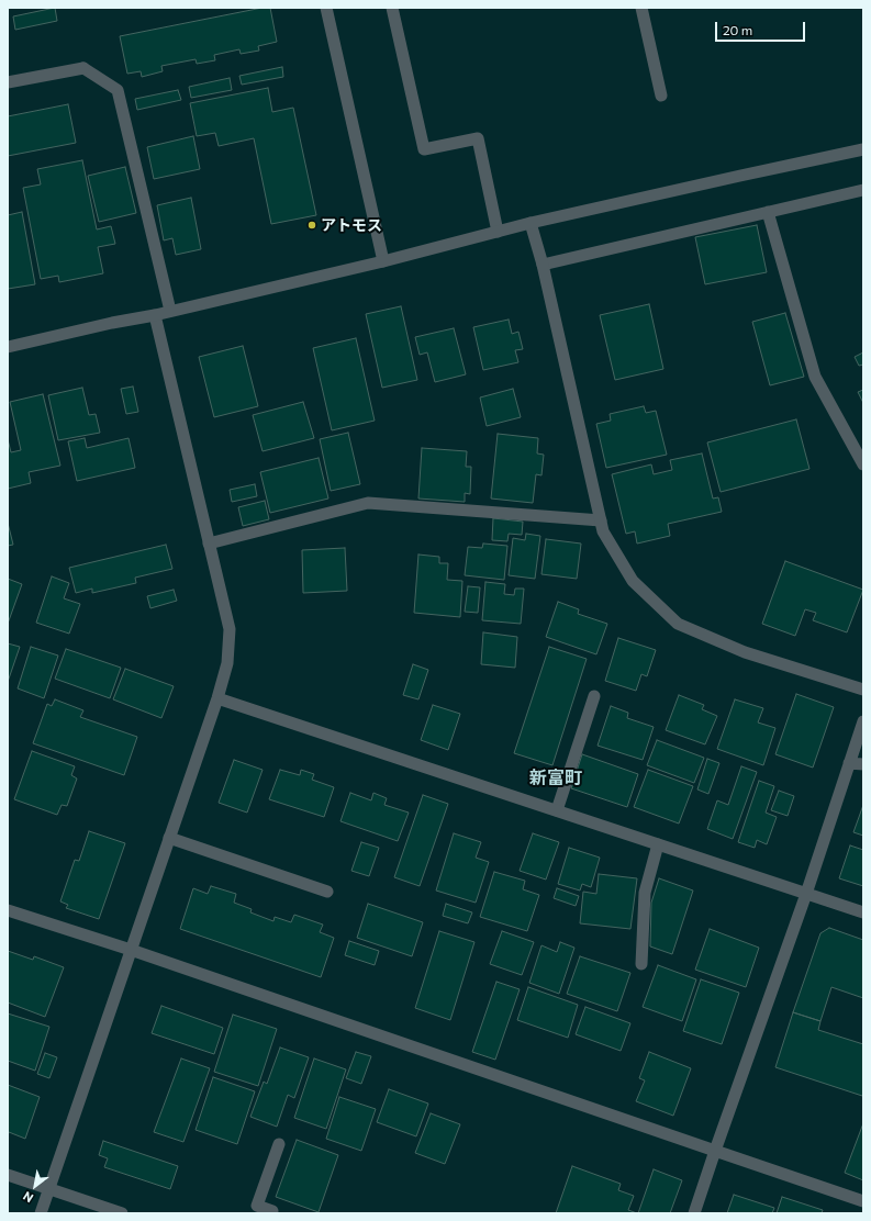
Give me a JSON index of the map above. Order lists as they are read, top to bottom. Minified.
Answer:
{"districts":["新富町"],"places":["アトモス"],"scale_bar":"20 m","north":"bottom left"}
